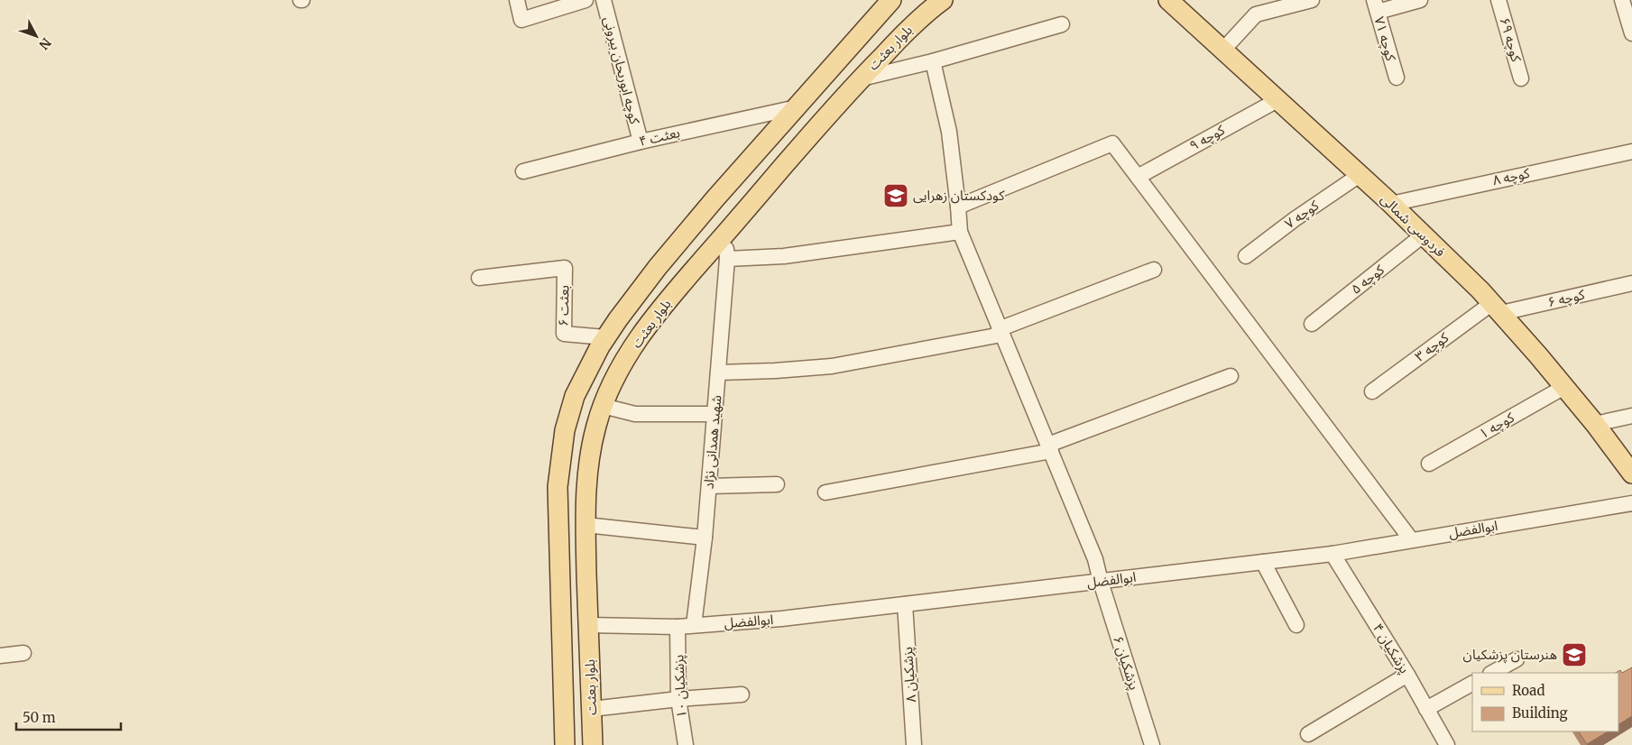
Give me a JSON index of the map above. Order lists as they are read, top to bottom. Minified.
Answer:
{"streets":{"main road":["بلوار بعثت","فردوسی شمالی"],"street":["کوچه ۷۱","کوچه ۶۹","کوچه ابوریحان بیرونی","بعثت ۴","کوچه ۹","کوچه ۸","کوچه ۷","کوچه ۵","کوچه ۶","بعثت ۶","کوچه ۳","کوچه ۱","شهید همدانی نژاد","ابوالفضل","پزشکیان ۴","پزشکیان ۶","پزشکیان ۸","پزشکیان ۱۰"]},"crossings":[["بلوار بعثت","بعثت ۴"],["بلوار بعثت","بعثت ۶"],["بلوار بعثت","شهید همدانی نژاد"],["بلوار بعثت","ابوالفضل"],["کوچه ابوریحان بیرونی","بعثت ۴"],["کوچه ۹","فردوسی شمالی"],["کوچه ۸","فردوسی شمالی"],["کوچه ۷","فردوسی شمالی"],["فردوسی شمالی","کوچه ۵"],["فردوسی شمالی","کوچه ۶"],["فردوسی شمالی","کوچه ۳"],["فردوسی شمالی","کوچه ۱"],["کوچه ۶","کوچه ۳"],["شهید همدانی نژاد","ابوالفضل"],["ابوالفضل","پزشکیان ۴"],["ابوالفضل","پزشکیان ۶"],["ابوالفضل","پزشکیان ۸"],["ابوالفضل","پزشکیان ۱۰"]],"places":{"school or university":["کودکستان زهرایی","هنرستان پزشکیان"]},"legend":["Road","Building"],"scale_bar":"50 m","north":"bottom right"}
